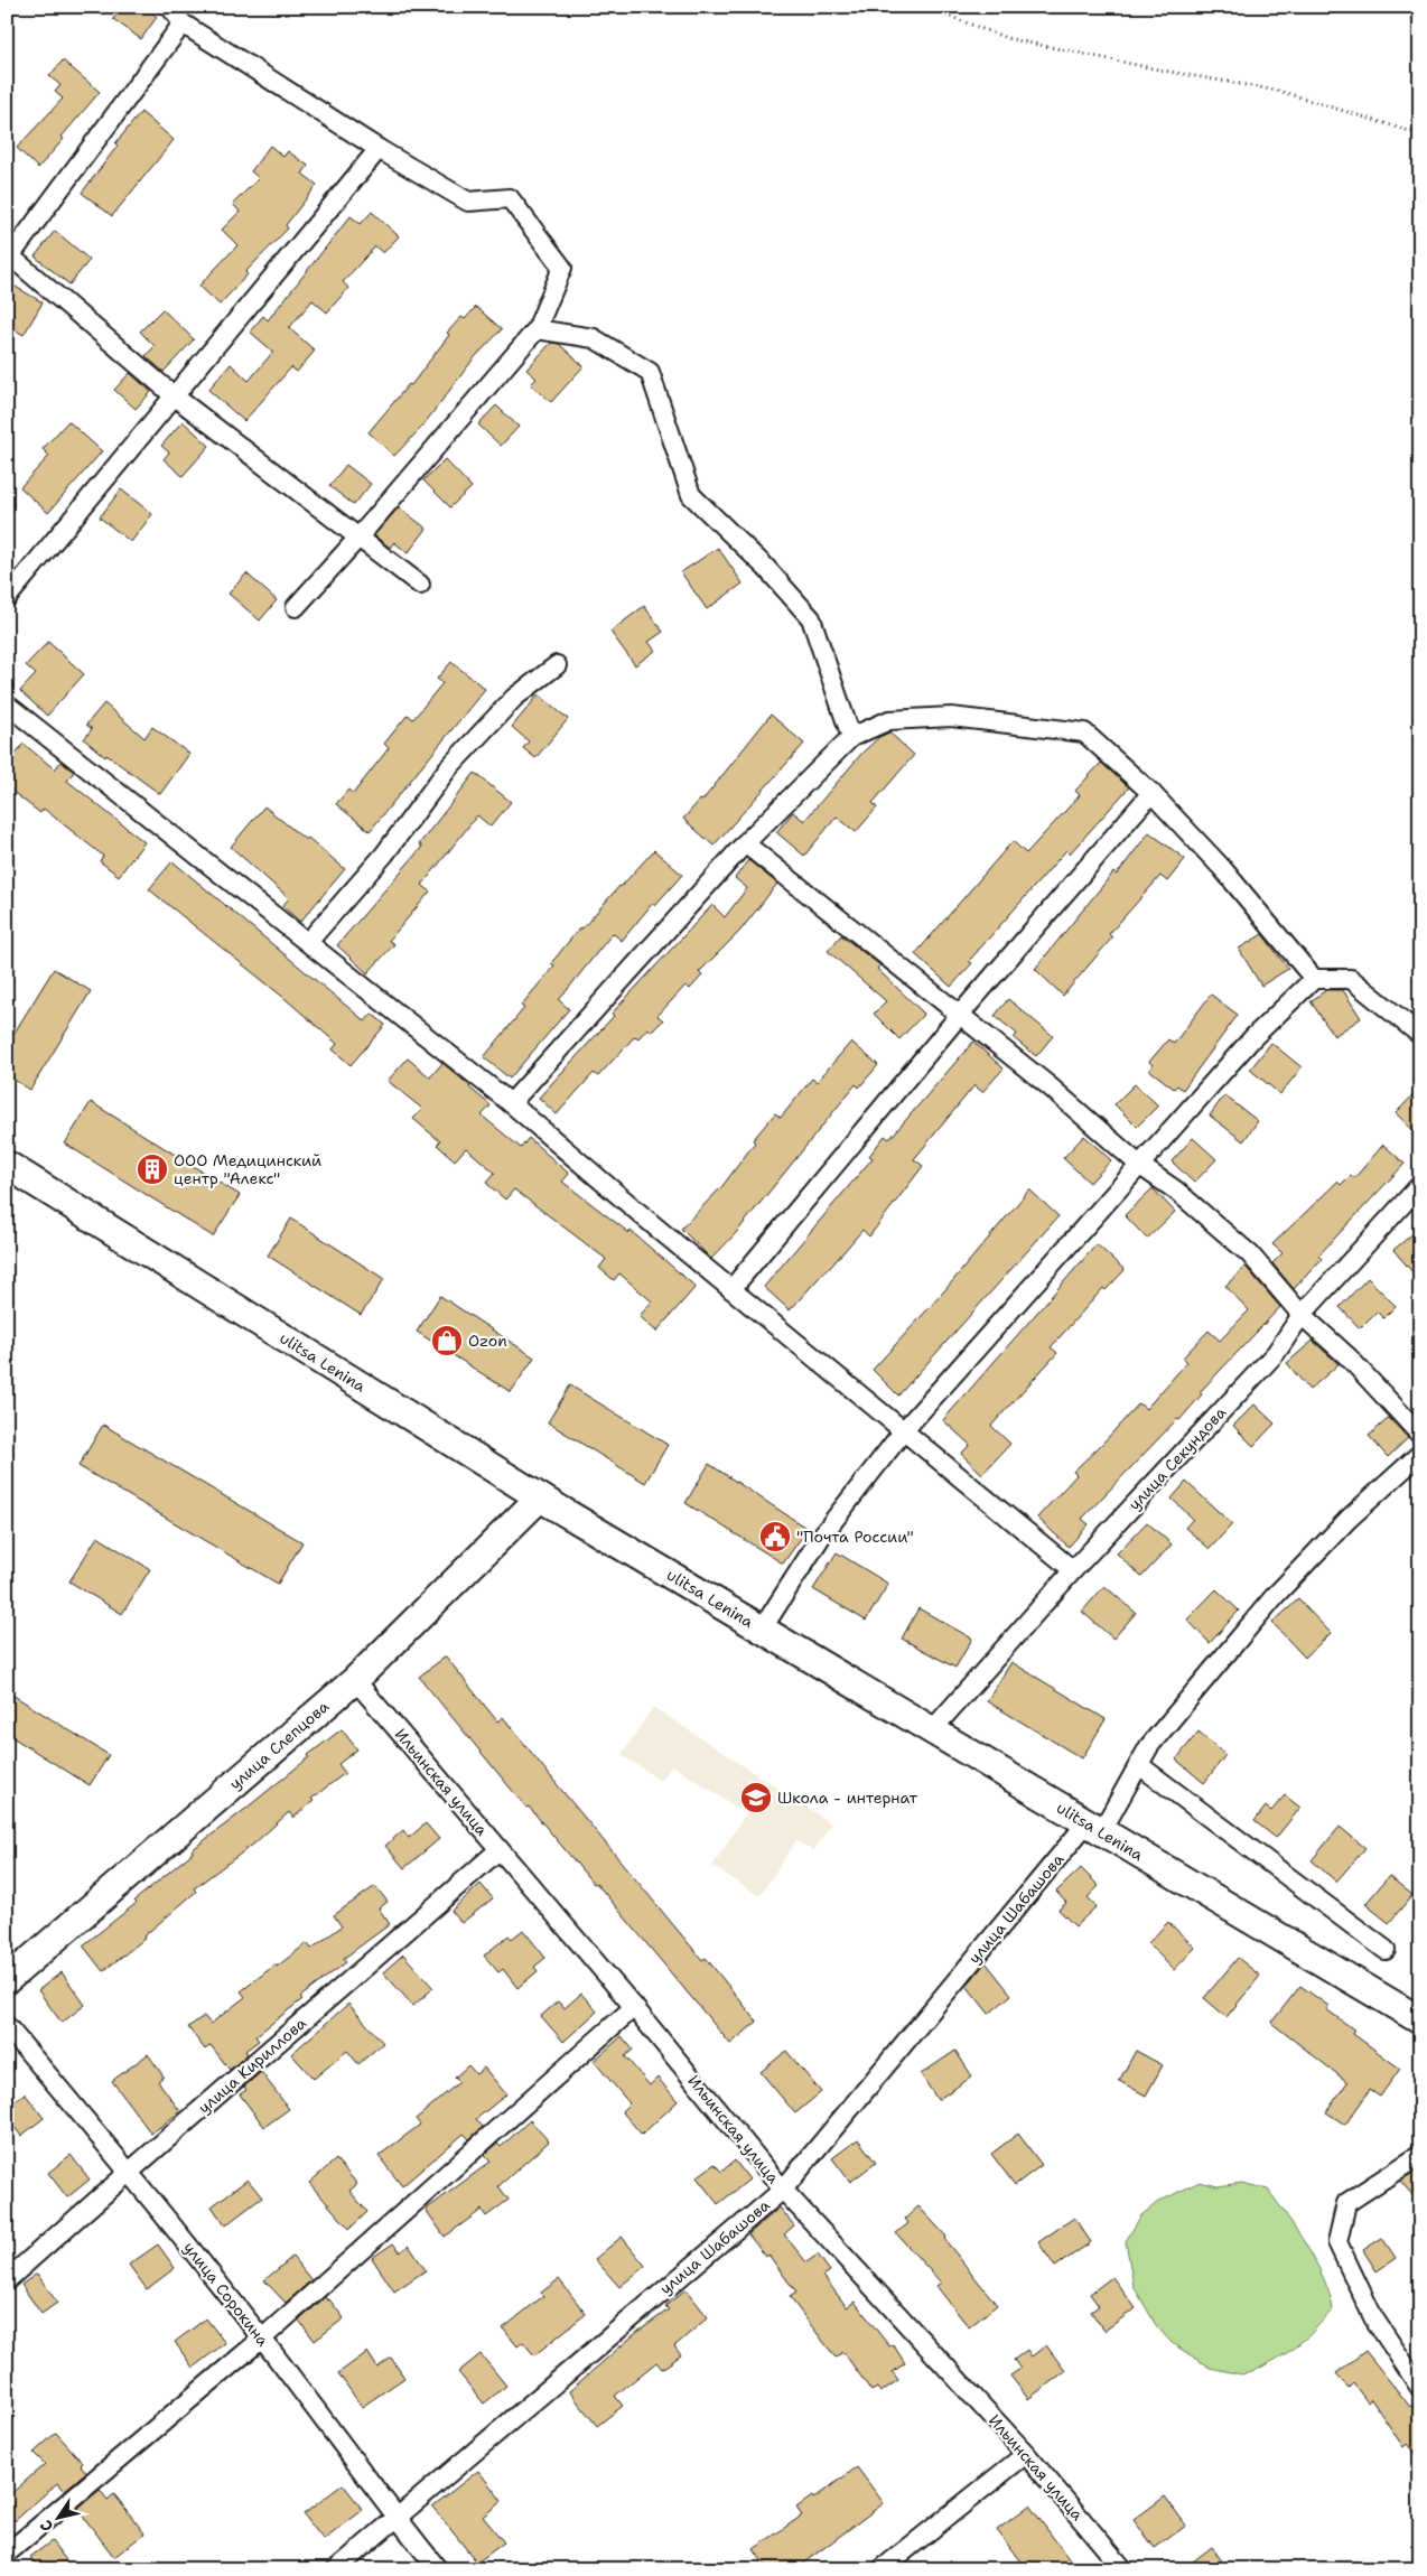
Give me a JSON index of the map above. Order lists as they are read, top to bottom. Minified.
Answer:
{"streets":{"main road":["ulitsa Lenina","улица Слепцова"],"street":["улица Секундова","Ильинская улица","улица Шабашова","улица Кириллова","улица Сорокина"]},"crossings":[["ulitsa Lenina","улица Секундова"],["ulitsa Lenina","улица Слепцова"],["ulitsa Lenina","улица Шабашова"],["улица Слепцова","Ильинская улица"],["Ильинская улица","улица Шабашова"],["Ильинская улица","улица Кириллова"],["улица Шабашова","улица Сорокина"],["улица Кириллова","улица Сорокина"]],"places":{"building":["ООО Медицинский центр \"Алекс\""],"shop":["Ozon"],"public building":["\"Почта России\""],"school or university":["Школа - интернат"]},"north":"bottom left"}
